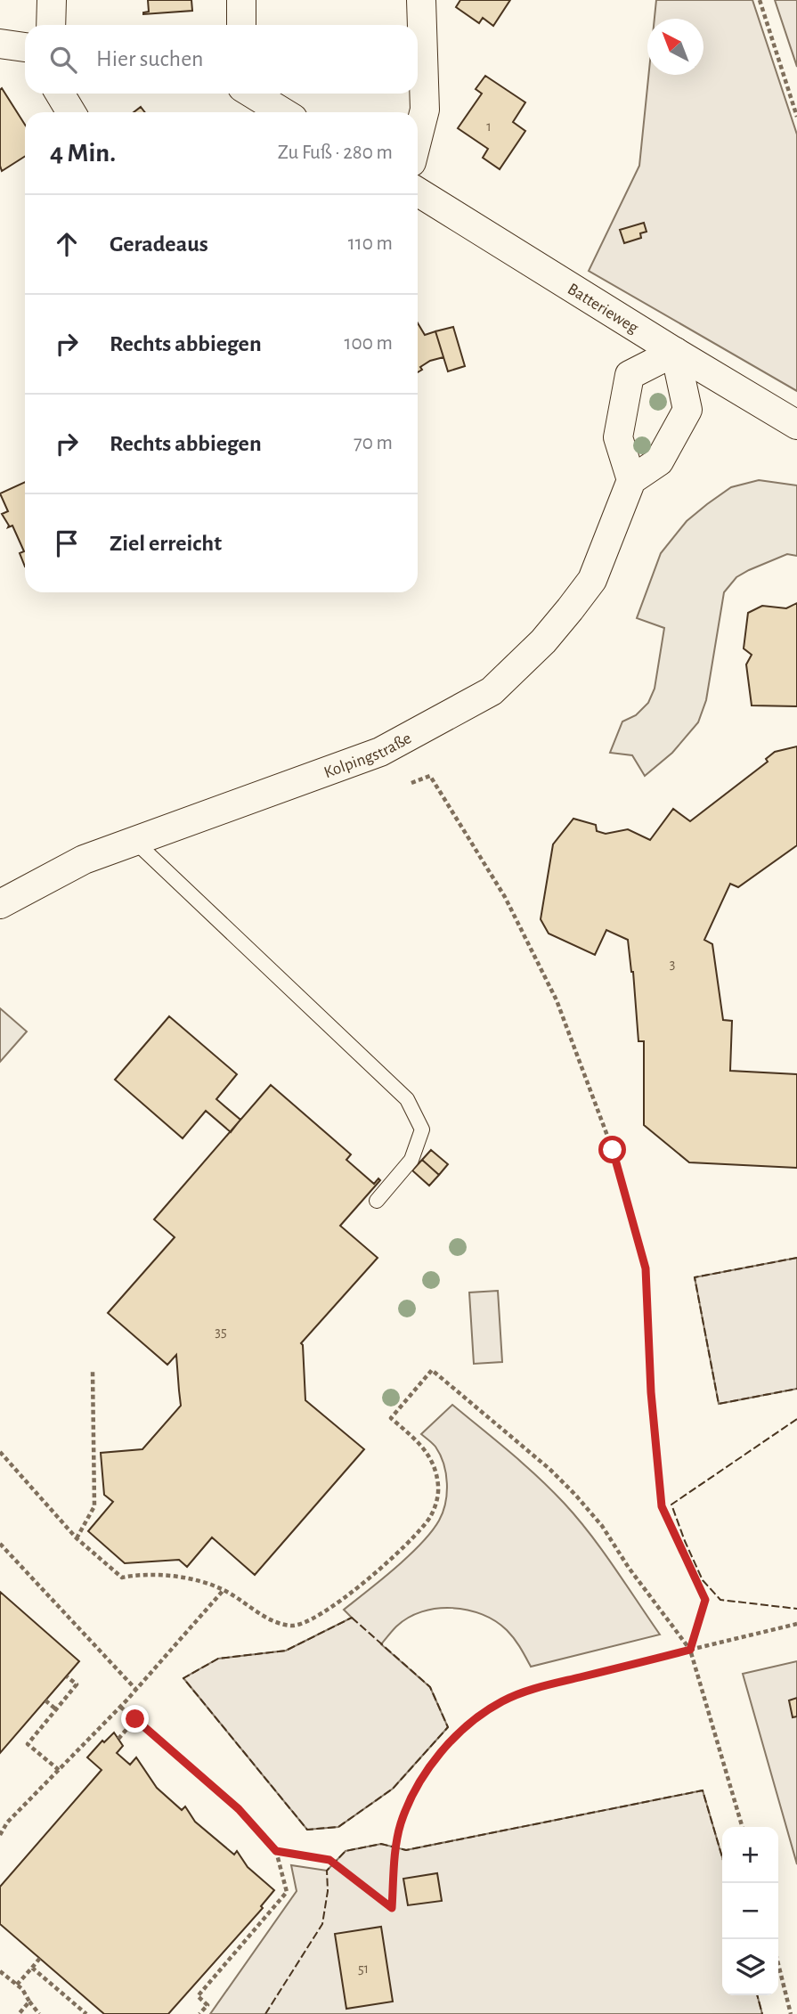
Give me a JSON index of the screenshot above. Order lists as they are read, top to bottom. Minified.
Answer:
{"streets":{"street":["Batterieweg","Kolpingstraße"]},"house_numbers":["1","3","35","51"],"north":"top left","page":{"search":"Hier suchen","heading":["4 Min.","Zu Fuß · 280 m"],"list":[["Geradeaus","110 m"],["Rechts abbiegen","100 m"],["Rechts abbiegen","70 m"],"Ziel erreicht"],"map_buttons":["+","−"]}}
